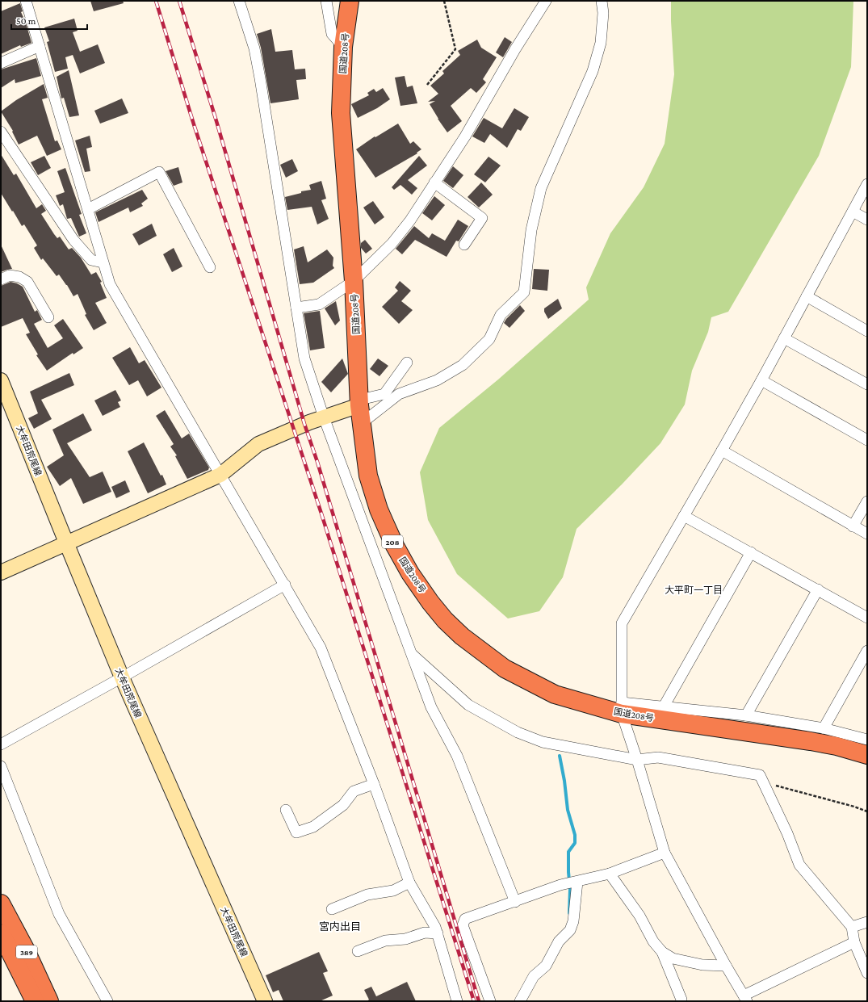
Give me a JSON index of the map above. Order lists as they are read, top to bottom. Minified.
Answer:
{"streets":{"highway":["国道208号","208","389"],"main road":["大牟田荒尾線"]},"districts":["大平町一丁目","宮内出目"],"scale_bar":"50 m"}
